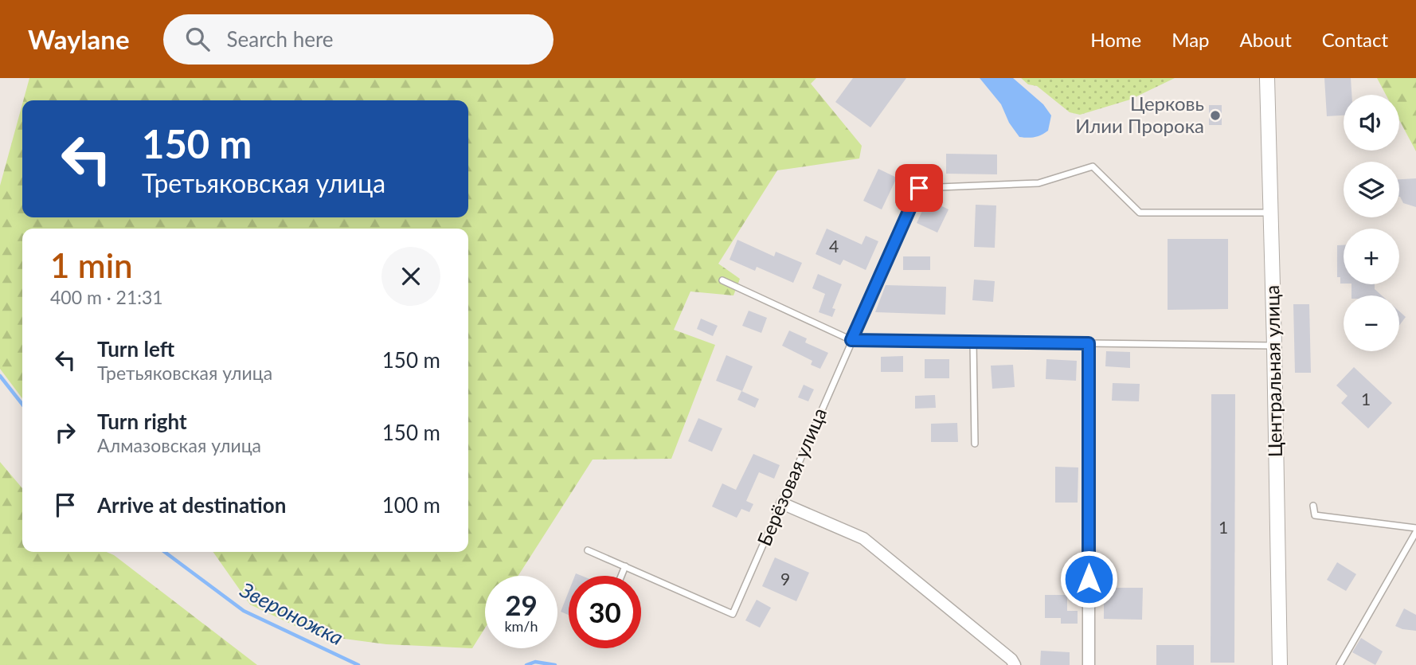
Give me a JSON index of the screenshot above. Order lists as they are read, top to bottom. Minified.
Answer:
{"streets":{"street":["Центральная улица"],"lane":["Берёзовая улица"]},"crossings":[["Центральная улица","Берёзовая улица"]],"water":["Звероножка"],"places":["Церковь Илии Пророка"],"house_numbers":["4","1","1","9"],"page":{"header":"Waylane","search":"Search here","nav":["Home","Map","About","Contact"],"map_buttons":["+","−"],"turn":["150 m","Третьяковская улица"],"heading":["1 min","400 m · 21:31"],"list":[{"name":"Turn left","note":"Третьяковская улица","value":"150 m"},{"name":"Turn right","note":"Алмазовская улица","value":"150 m"},{"name":"Arrive at destination","value":"100 m"}],"speed":"29 km/h","limit":"30"}}
